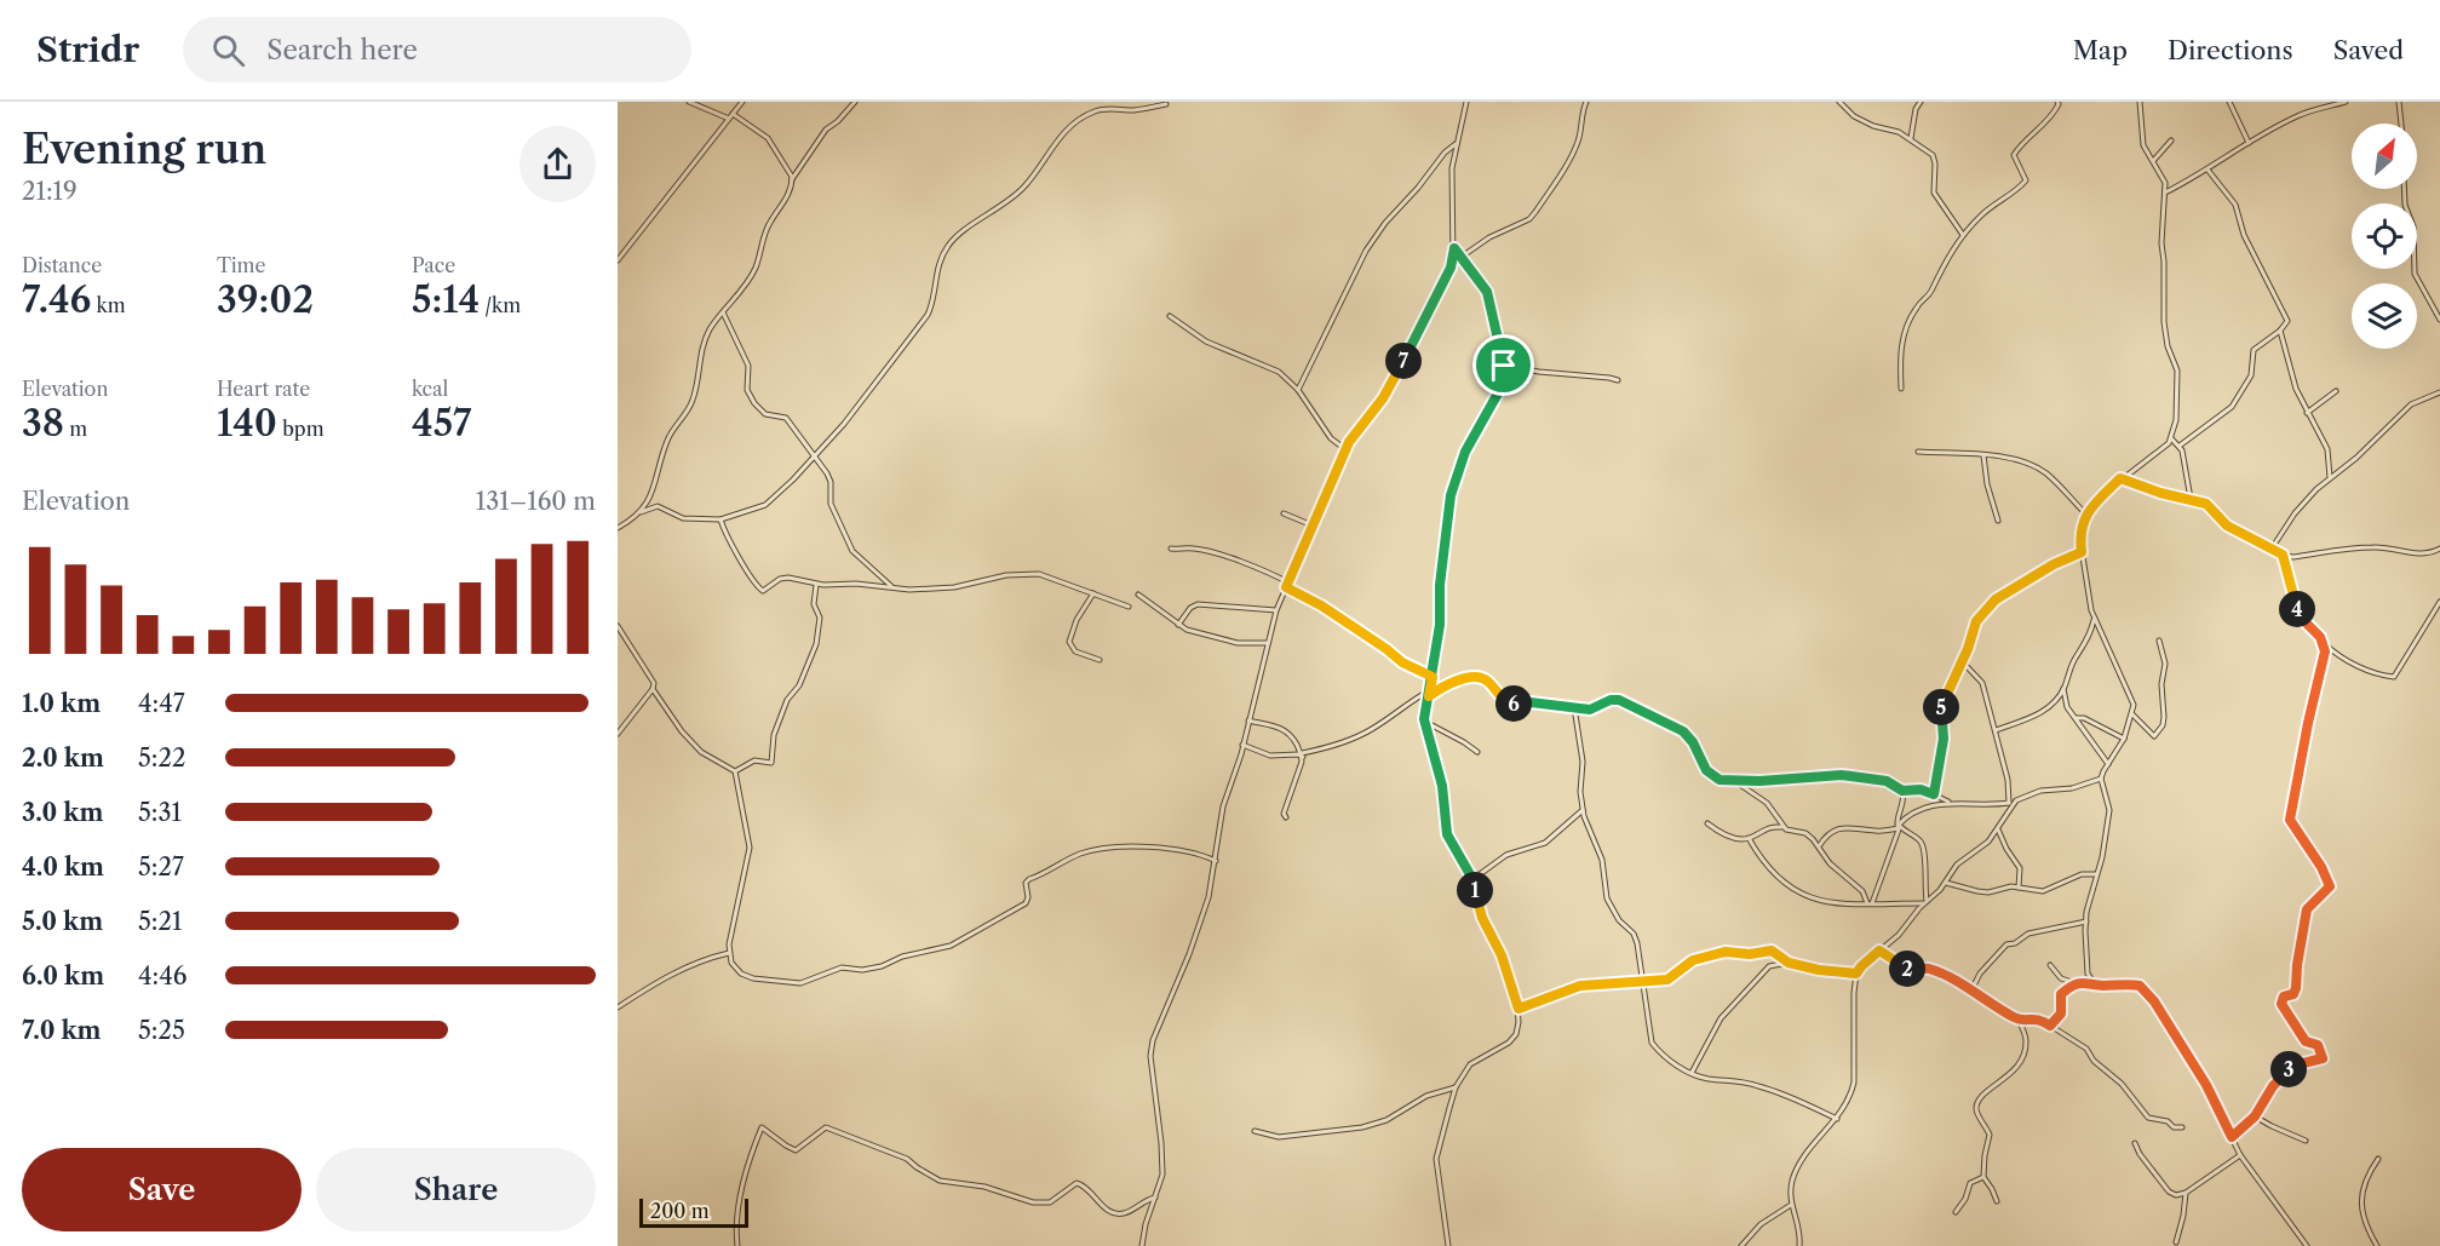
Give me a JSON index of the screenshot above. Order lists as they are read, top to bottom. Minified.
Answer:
{"scale_bar":"200 m","north":"top right","page":{"header":"Stridr","search":"Search here","nav":["Map","Directions","Saved"],"heading":["Evening run","21:19"],"stats":[["Distance","7.46 km"],["Time","39:02"],["Pace","5:14 /km"],["Elevation","38 m"],["Heart rate","140 bpm"],["kcal","457"]],"pins":["7","4","6","5","1","2","3"],"chart":["Elevation","131–160 m"],"list":[{"name":"1.0 km","note":"4:47"},{"name":"2.0 km","note":"5:22"},{"name":"3.0 km","note":"5:31"},{"name":"4.0 km","note":"5:27"},{"name":"5.0 km","note":"5:21"},{"name":"6.0 km","note":"4:46"},{"name":"7.0 km","note":"5:25"}],"buttons":["Save","Share"],"scale":"200 m"}}
